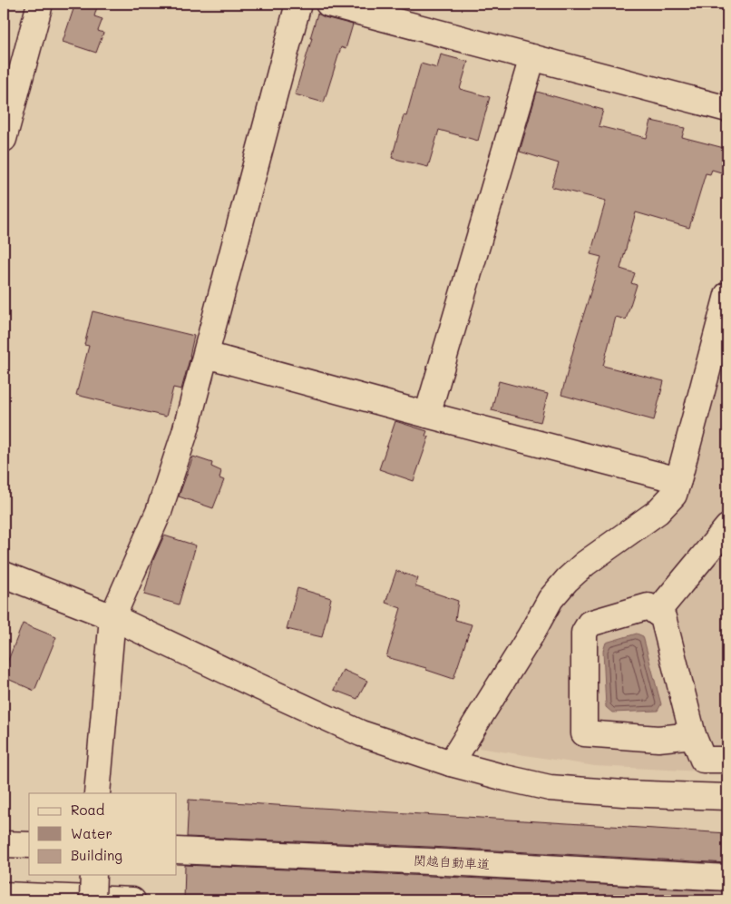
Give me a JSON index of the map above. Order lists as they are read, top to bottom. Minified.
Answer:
{"streets":{"main road":["関越自動車道"]},"legend":["Road","Water","Building"]}
